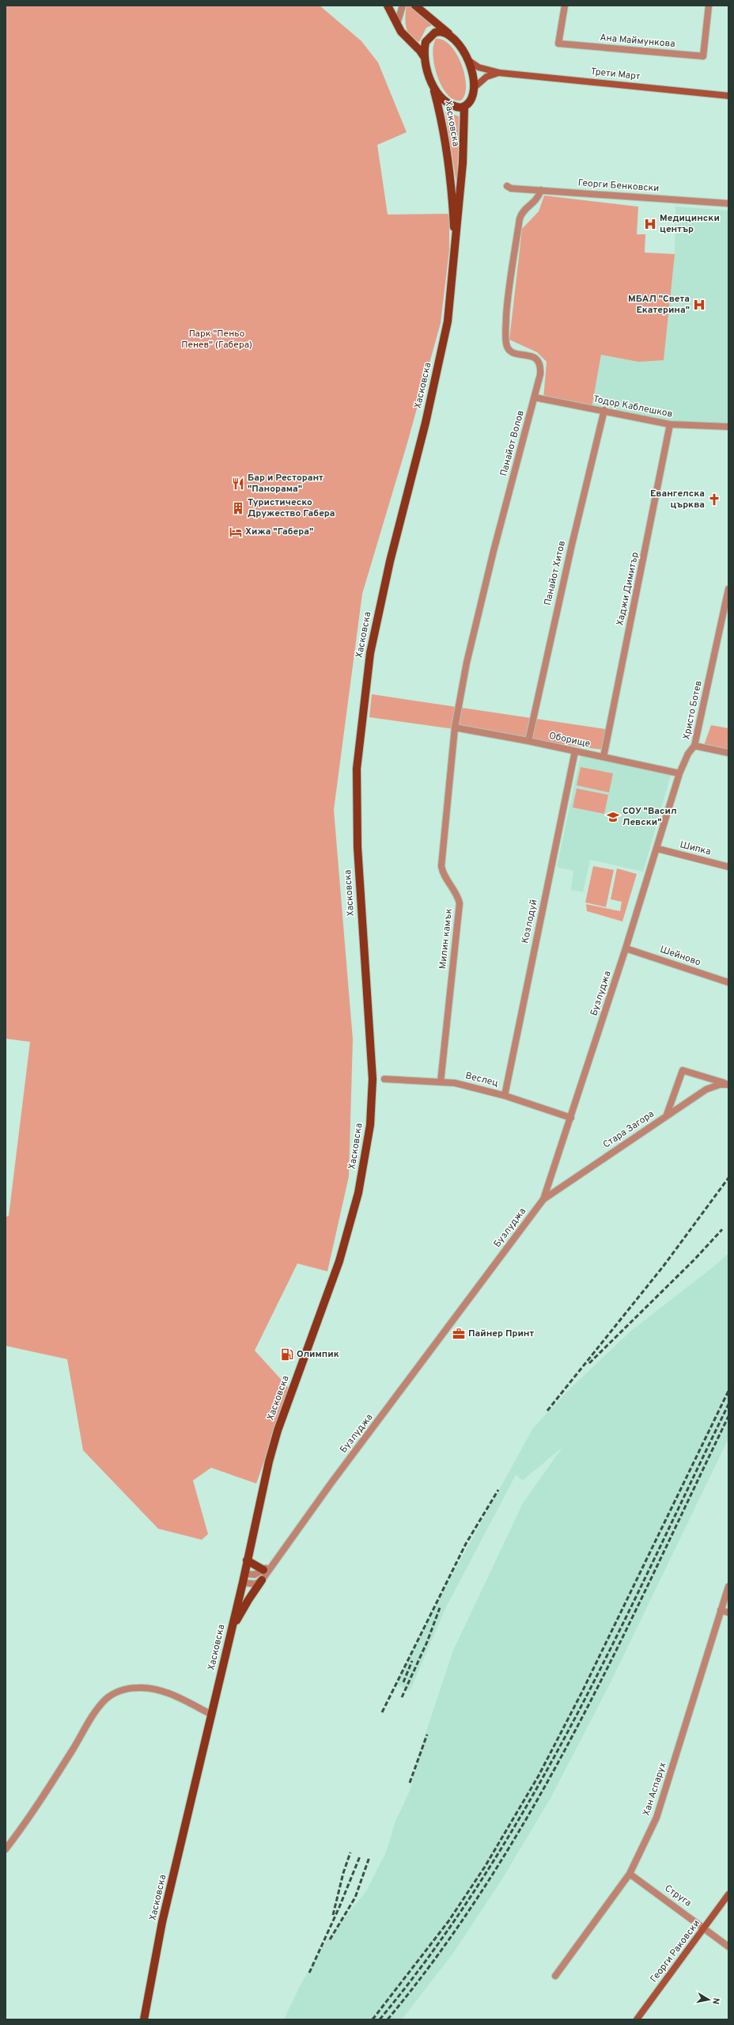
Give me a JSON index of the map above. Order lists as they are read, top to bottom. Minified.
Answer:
{"streets":{"main road":["Хасковска"],"street":["Ана Маймункова","Трети Март","Георги Бенковски","Тодор Каблешков","Панайот Волов","Панайот Хитов","Хаджи Димитър","Христо Ботев","Оборище","Шипка","Козлодуй","Милин камък","Шейново","Бузлуджа","Веслец","Стара Загора","Хан Аспарух","Струга","Георги Раковски"]},"crossings":[["Хасковска","Бузлуджа"],["Георги Бенковски","Панайот Волов"],["Тодор Каблешков","Панайот Волов"],["Тодор Каблешков","Панайот Хитов"],["Тодор Каблешков","Хаджи Димитър"],["Панайот Волов","Оборище"],["Панайот Волов","Милин камък"],["Панайот Хитов","Оборище"],["Хаджи Димитър","Оборище"],["Христо Ботев","Оборище"],["Христо Ботев","Шипка"],["Христо Ботев","Бузлуджа"],["Оборище","Козлодуй"],["Оборище","Милин камък"],["Шипка","Бузлуджа"],["Козлодуй","Веслец"],["Милин камък","Веслец"],["Шейново","Бузлуджа"],["Бузлуджа","Веслец"],["Бузлуджа","Стара Загора"],["Хан Аспарух","Струга"],["Струга","Георги Раковски"]],"parks":["Парк \"Пеньо Пенев\" (Габера)"],"places":{"hospital":["Медицински център","МБАЛ \"Света Екатерина\""],"restaurant":["Бар и Ресторант \"Панорама\""],"church":["Евангелска църква"],"building":["Туристическо Дружество Габера"],"hotel":["Хижа \"Габера\""],"school or university":["СОУ \"Васил Левски\""],"office":["Пайнер Принт"],"fuel station":["Олимпик"]},"north":"right"}
